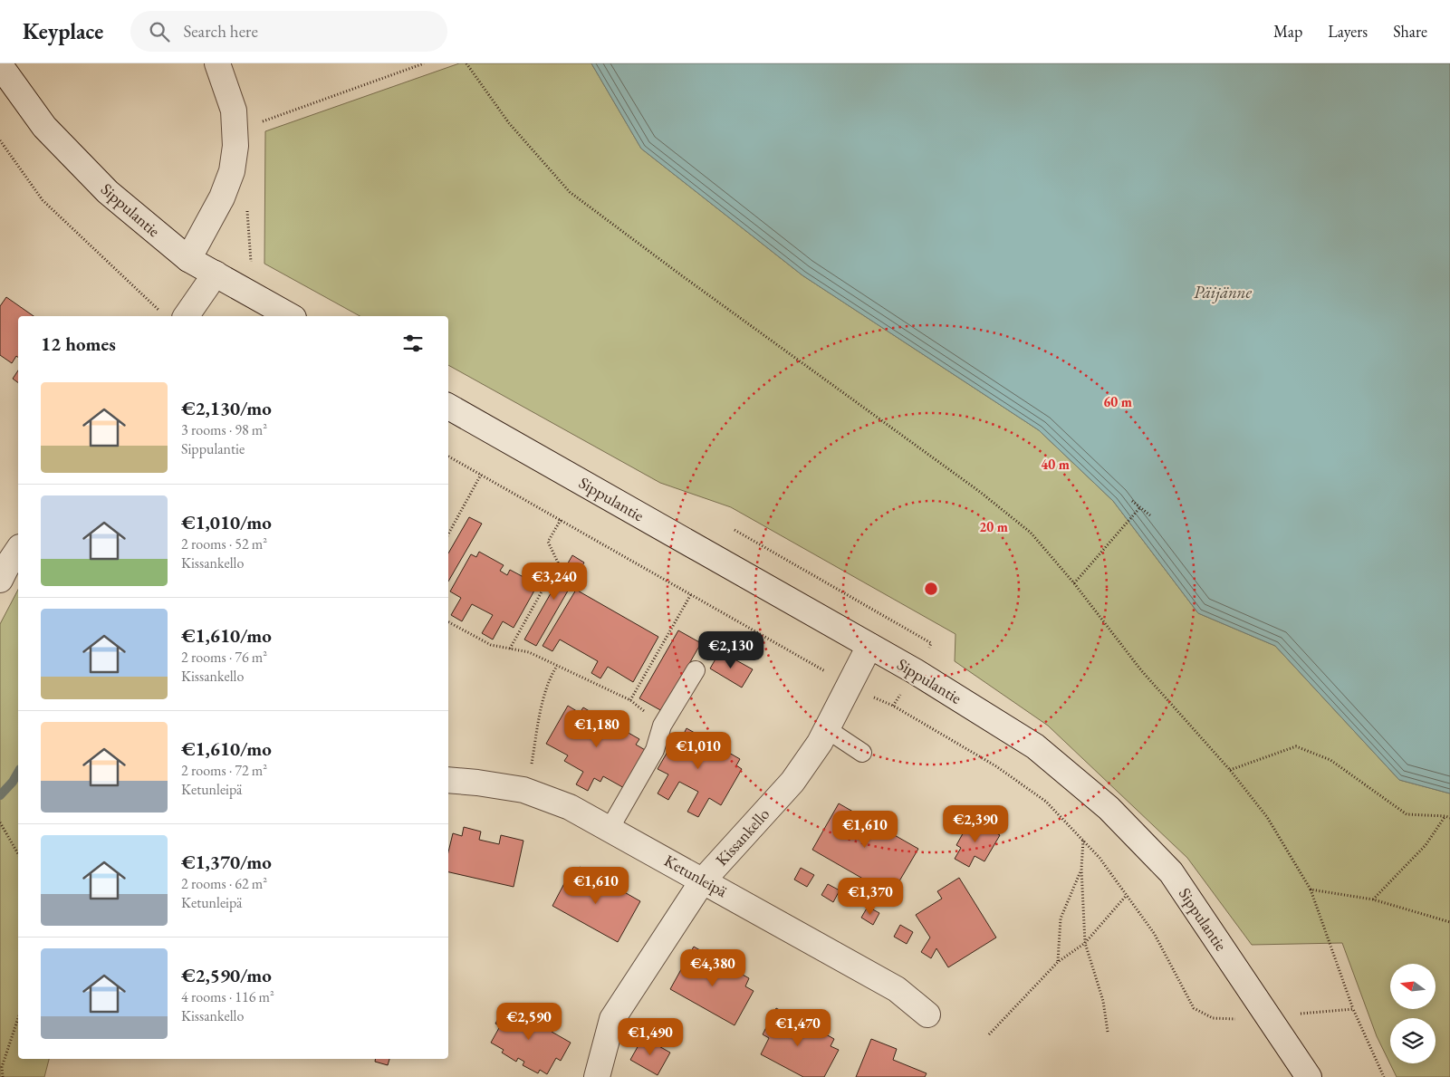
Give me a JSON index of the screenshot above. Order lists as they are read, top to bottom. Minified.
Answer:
{"streets":{"street":["Sippulantie","Kissankello","Ketunleipä"]},"crossings":[["Sippulantie","Kissankello"],["Kissankello","Ketunleipä"]],"water":["Päijänne"],"north":"left","page":{"header":"Keyplace","search":"Search here","nav":["Map","Layers","Share"],"heading":"12 homes","list":[{"name":"€2,130/mo","note":"3 rooms · 98 m² · Sippulantie"},{"name":"€1,010/mo","note":"2 rooms · 52 m² · Kissankello"},{"name":"€1,610/mo","note":"2 rooms · 76 m² · Kissankello"},{"name":"€1,610/mo","note":"2 rooms · 72 m² · Ketunleipä"},{"name":"€1,370/mo","note":"2 rooms · 62 m² · Ketunleipä"},{"name":"€2,590/mo","note":"4 rooms · 116 m² · Kissankello"}],"price":["€3,240","€2,130","€1,180","€1,010","€2,390","€1,610","€1,610","€1,370","€4,380","€2,590","€1,470","€1,490"]},"rings":["60 m","40 m","20 m"]}
